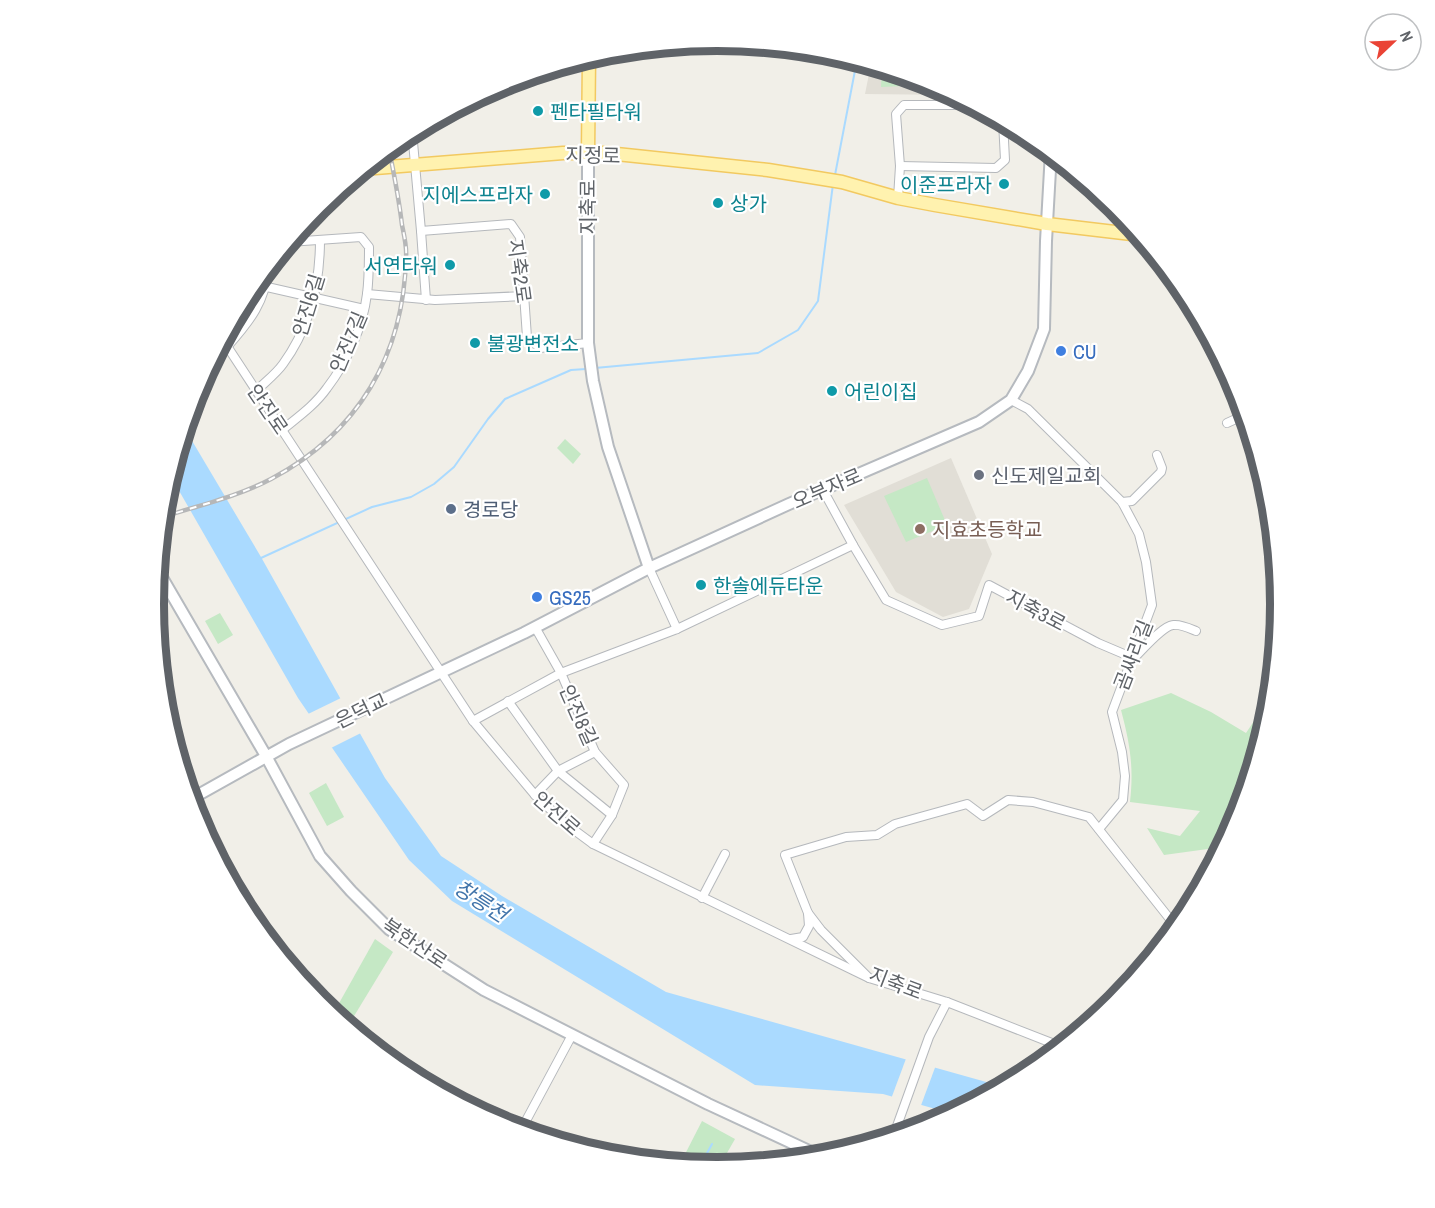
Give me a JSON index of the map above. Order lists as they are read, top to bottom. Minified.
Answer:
{"streets":{"main road":["지정로","지축로","오부자로","은덕교","북한산로"],"street":["지축2로","안진6길","안진7길","안진로","지축3로","곰싸리길","안진8길"]},"crossings":[["지정로","지축로"],["지축로","지축2로"],["지축로","안진로"],["지축로","오부자로"],["지축로","곰싸리길"],["안진6길","안진7길"],["안진6길","안진로"],["안진7길","안진로"],["안진로","오부자로"],["안진로","안진8길"],["오부자로","지축3로"],["오부자로","곰싸리길"],["오부자로","은덕교"],["오부자로","안진8길"],["지축3로","곰싸리길"],["은덕교","북한산로"]],"water":["창릉천"],"places":["펜타필타워","이준프라자","지에스프라자","상가","서연타워","불광변전소","CU","어린이집","신도제일교회","경로당","지효초등학교","한솔에듀타운","GS25"],"north":"top right"}
